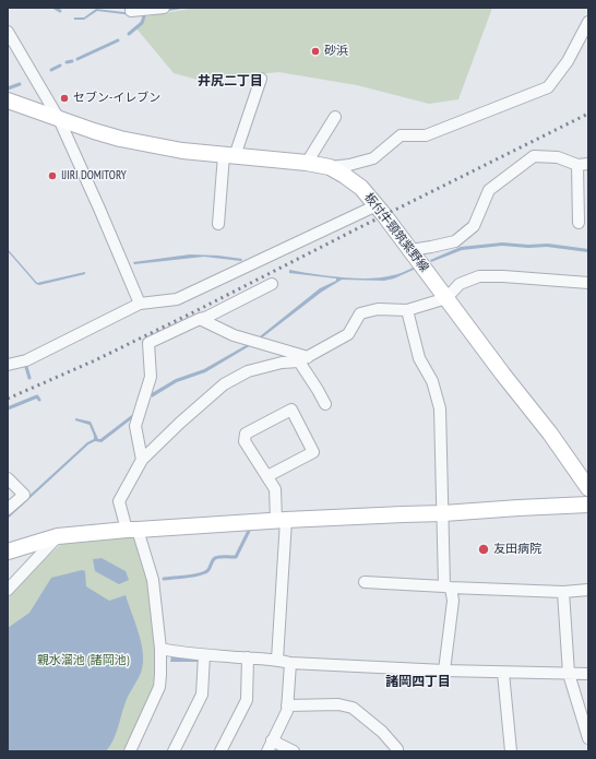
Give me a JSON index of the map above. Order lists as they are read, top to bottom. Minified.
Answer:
{"streets":{"main road":["板付牛頸筑紫野線"]},"districts":["井尻二丁目","諸岡四丁目"],"parks":["親水溜池 (諸岡池)"],"places":["砂浜","セブン-イレブン","IJIRI DOMITORY","友田病院"]}
